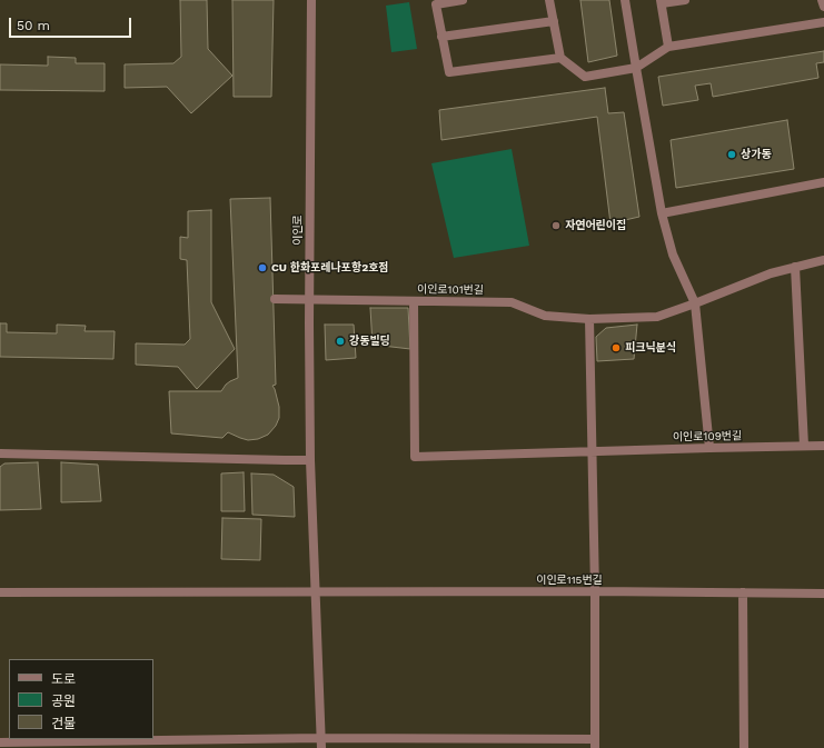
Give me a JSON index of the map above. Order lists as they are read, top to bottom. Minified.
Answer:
{"streets":{"street":["이인로","이인로101번길","이인로109번길","이인로115번길"]},"crossings":[["이인로","이인로101번길"],["이인로","이인로115번길"],["이인로101번길","이인로109번길"]],"places":["상가동","자연어린이집","CU 한화포레나포항2호점","강동빌딩","피크닉분식"],"legend":["도로","공원","건물"],"scale_bar":"50 m"}
